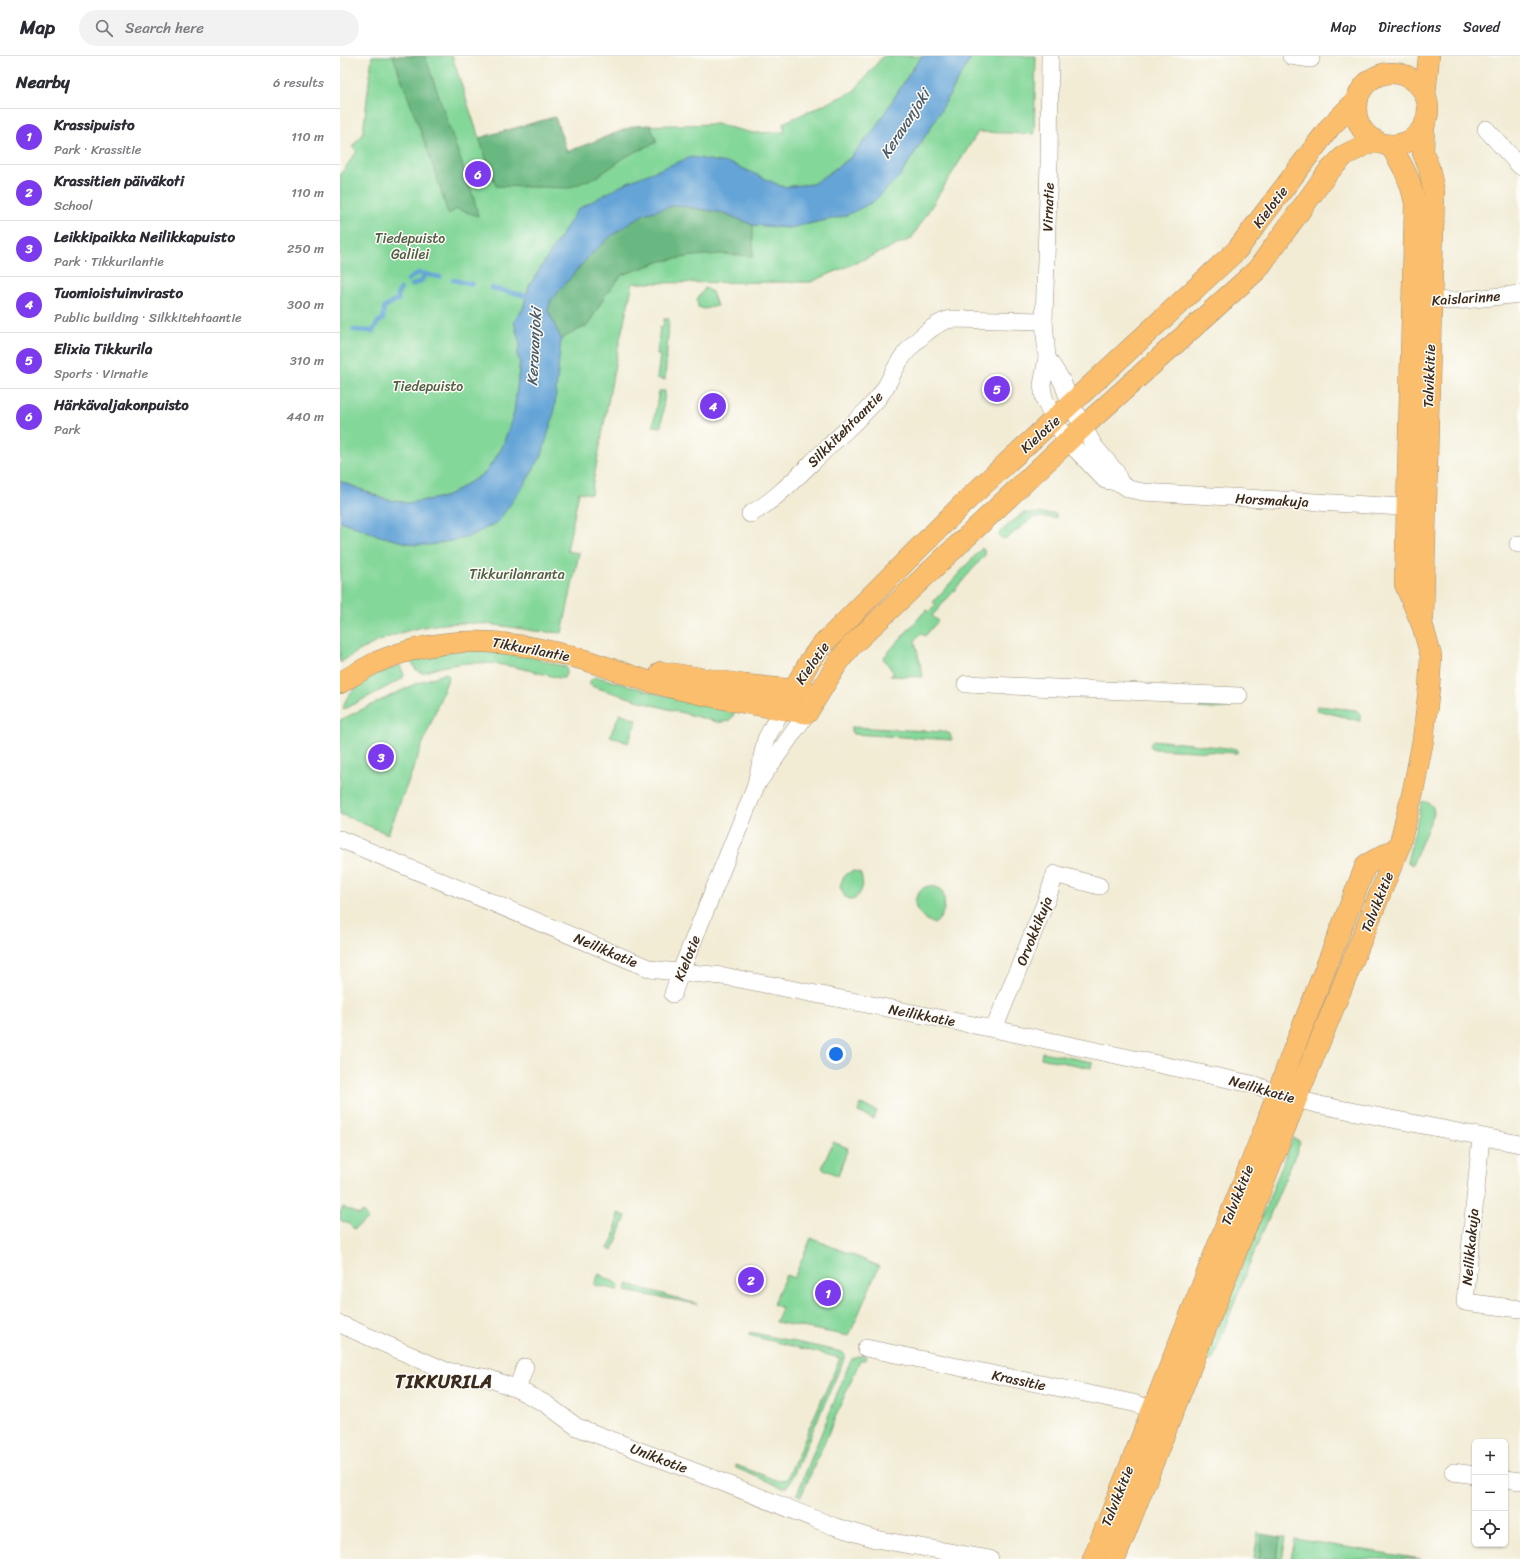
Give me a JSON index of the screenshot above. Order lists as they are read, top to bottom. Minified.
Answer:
{"streets":{"main road":["Kielotie","Talvikkitie","Tikkurilantie"],"street":["Virnatie","Kaislarinne","Silkkitehtaantie","Horsmakuja","Orvokkikuja","Neilikkatie","Neilikkakuja","Krassitie","Unikkotie"]},"crossings":[["Virnatie","Kielotie"],["Virnatie","Silkkitehtaantie"],["Virnatie","Horsmakuja"],["Kielotie","Talvikkitie"],["Kielotie","Horsmakuja"],["Kielotie","Tikkurilantie"],["Kielotie","Neilikkatie"],["Kaislarinne","Talvikkitie"],["Talvikkitie","Horsmakuja"],["Talvikkitie","Neilikkatie"],["Talvikkitie","Krassitie"],["Orvokkikuja","Neilikkatie"],["Neilikkatie","Neilikkakuja"]],"districts":["TIKKURILA"],"water":["Keravanjoki"],"parks":["Tiedepuisto Galilei","Tiedepuisto","Tikkurilanranta"],"page":{"header":"Map","search":"Search here","nav":["Map","Directions","Saved"],"heading":["Nearby","6 results"],"list":[{"mark":"1","name":"Krassipuisto","note":"Park · Krassitie","value":"110 m"},{"mark":"2","name":"Krassitien päiväkoti","note":"School","value":"110 m"},{"mark":"3","name":"Leikkipaikka Neilikkapuisto","note":"Park · Tikkurilantie","value":"250 m"},{"mark":"4","name":"Tuomioistuinvirasto","note":"Public building · Silkkitehtaantie","value":"300 m"},{"mark":"5","name":"Elixia Tikkurila","note":"Sports · Virnatie","value":"310 m"},{"mark":"6","name":"Härkävaljakonpuisto","note":"Park","value":"440 m"}],"pins":["6","5","4","3","2","1"],"map_buttons":["+","−"]}}
